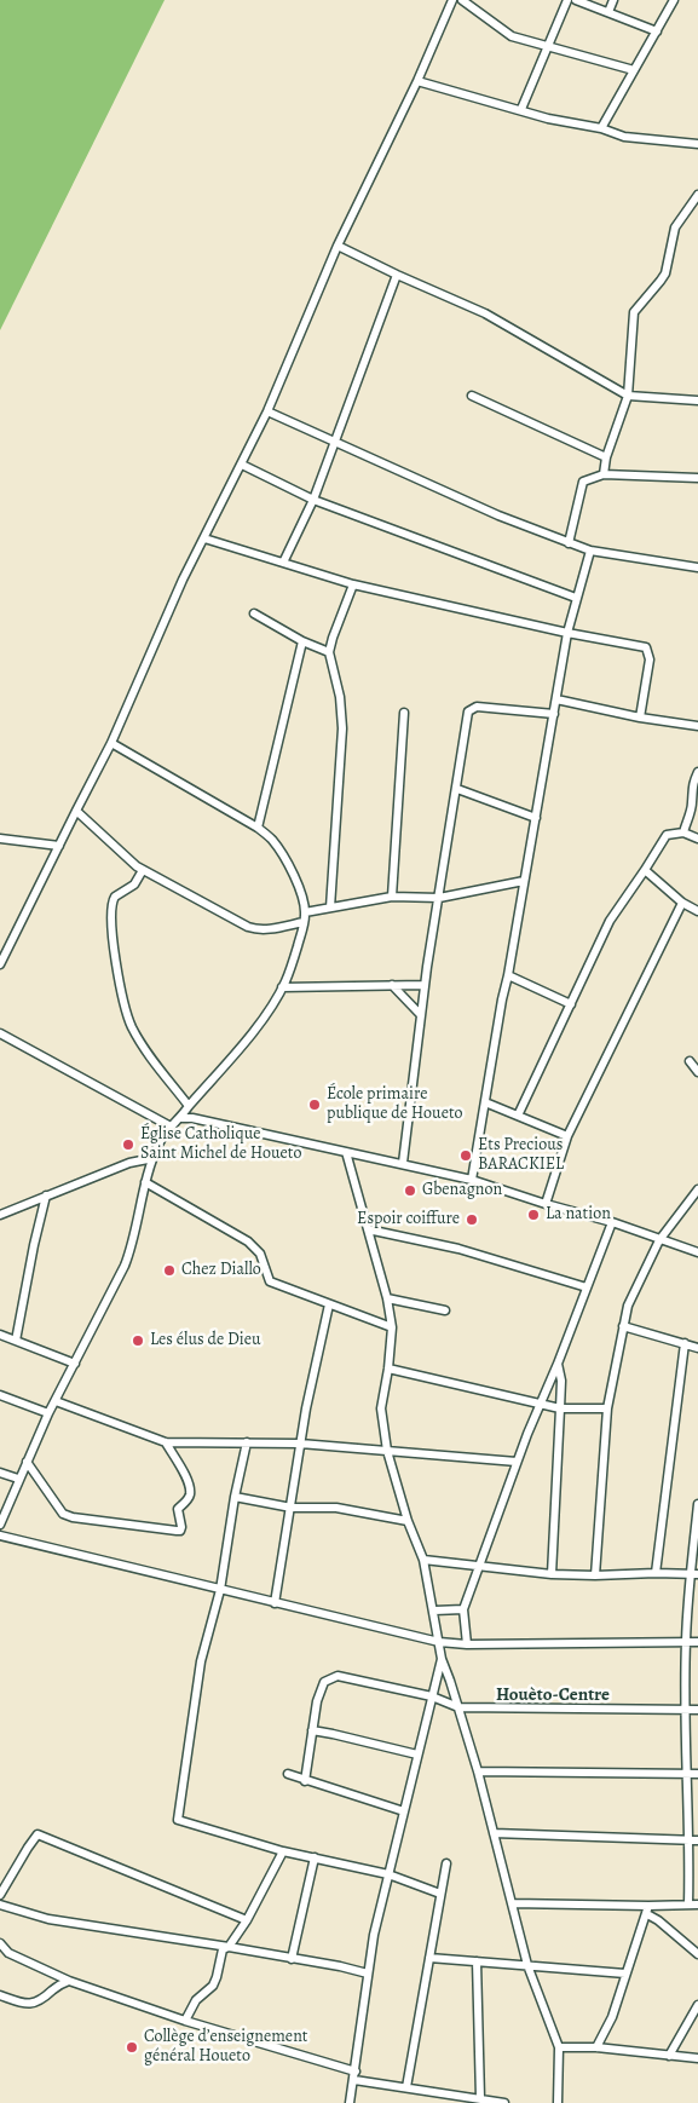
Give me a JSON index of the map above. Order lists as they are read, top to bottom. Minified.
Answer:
{"districts":["Houèto-Centre"],"places":["École primaire publique de Houeto","Église Catholique Saint Michel de Houeto","Ets Precious BARACKIEL","Gbenagnon","La nation","Espoir coiffure","Chez Diallo","Les élus de Dieu","Collège d’enseignement général Houeto"]}
